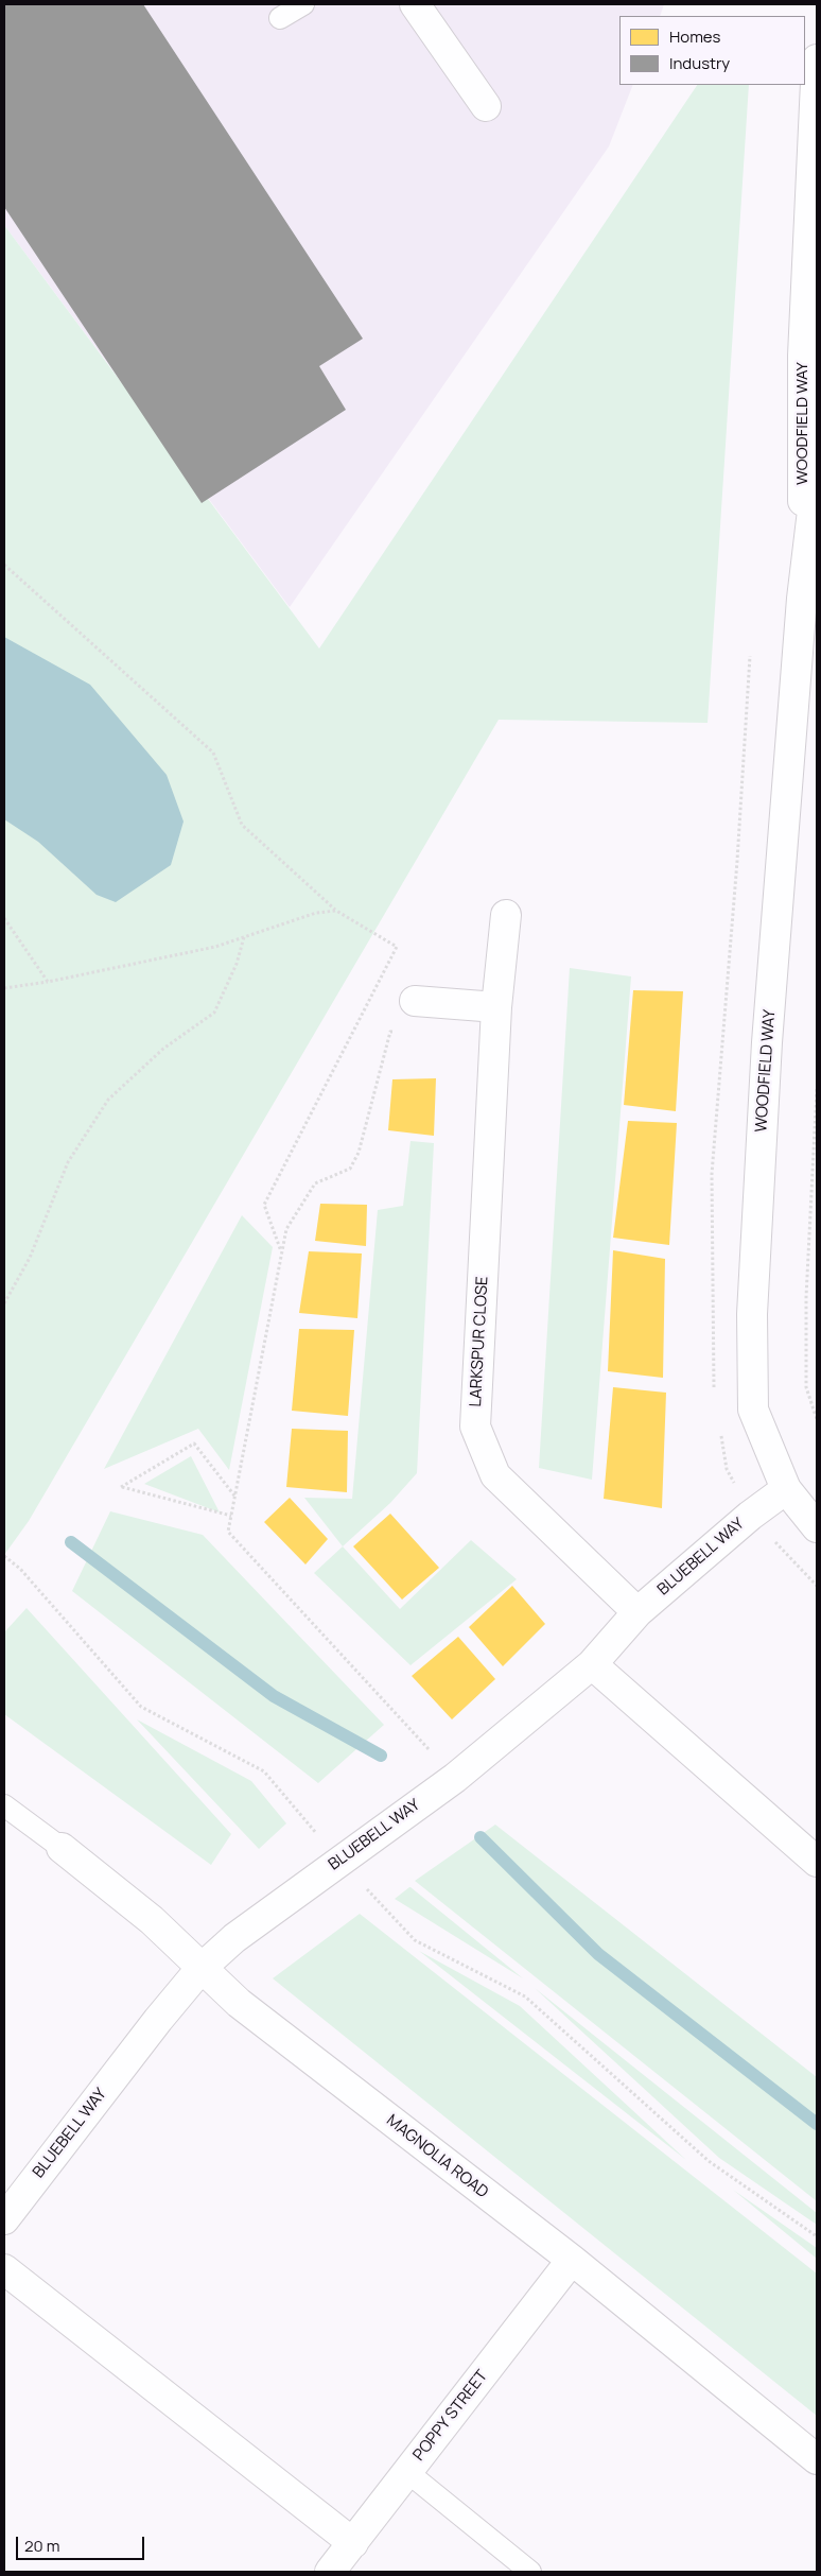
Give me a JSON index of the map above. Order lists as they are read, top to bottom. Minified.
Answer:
{"streets":{"street":["WOODFIELD WAY","LARKSPUR CLOSE","BLUEBELL WAY","MAGNOLIA ROAD","POPPY STREET"]},"crossings":[["WOODFIELD WAY","BLUEBELL WAY"],["LARKSPUR CLOSE","BLUEBELL WAY"],["BLUEBELL WAY","MAGNOLIA ROAD"],["MAGNOLIA ROAD","POPPY STREET"]],"legend":["Homes","Industry"],"scale_bar":"20 m"}
